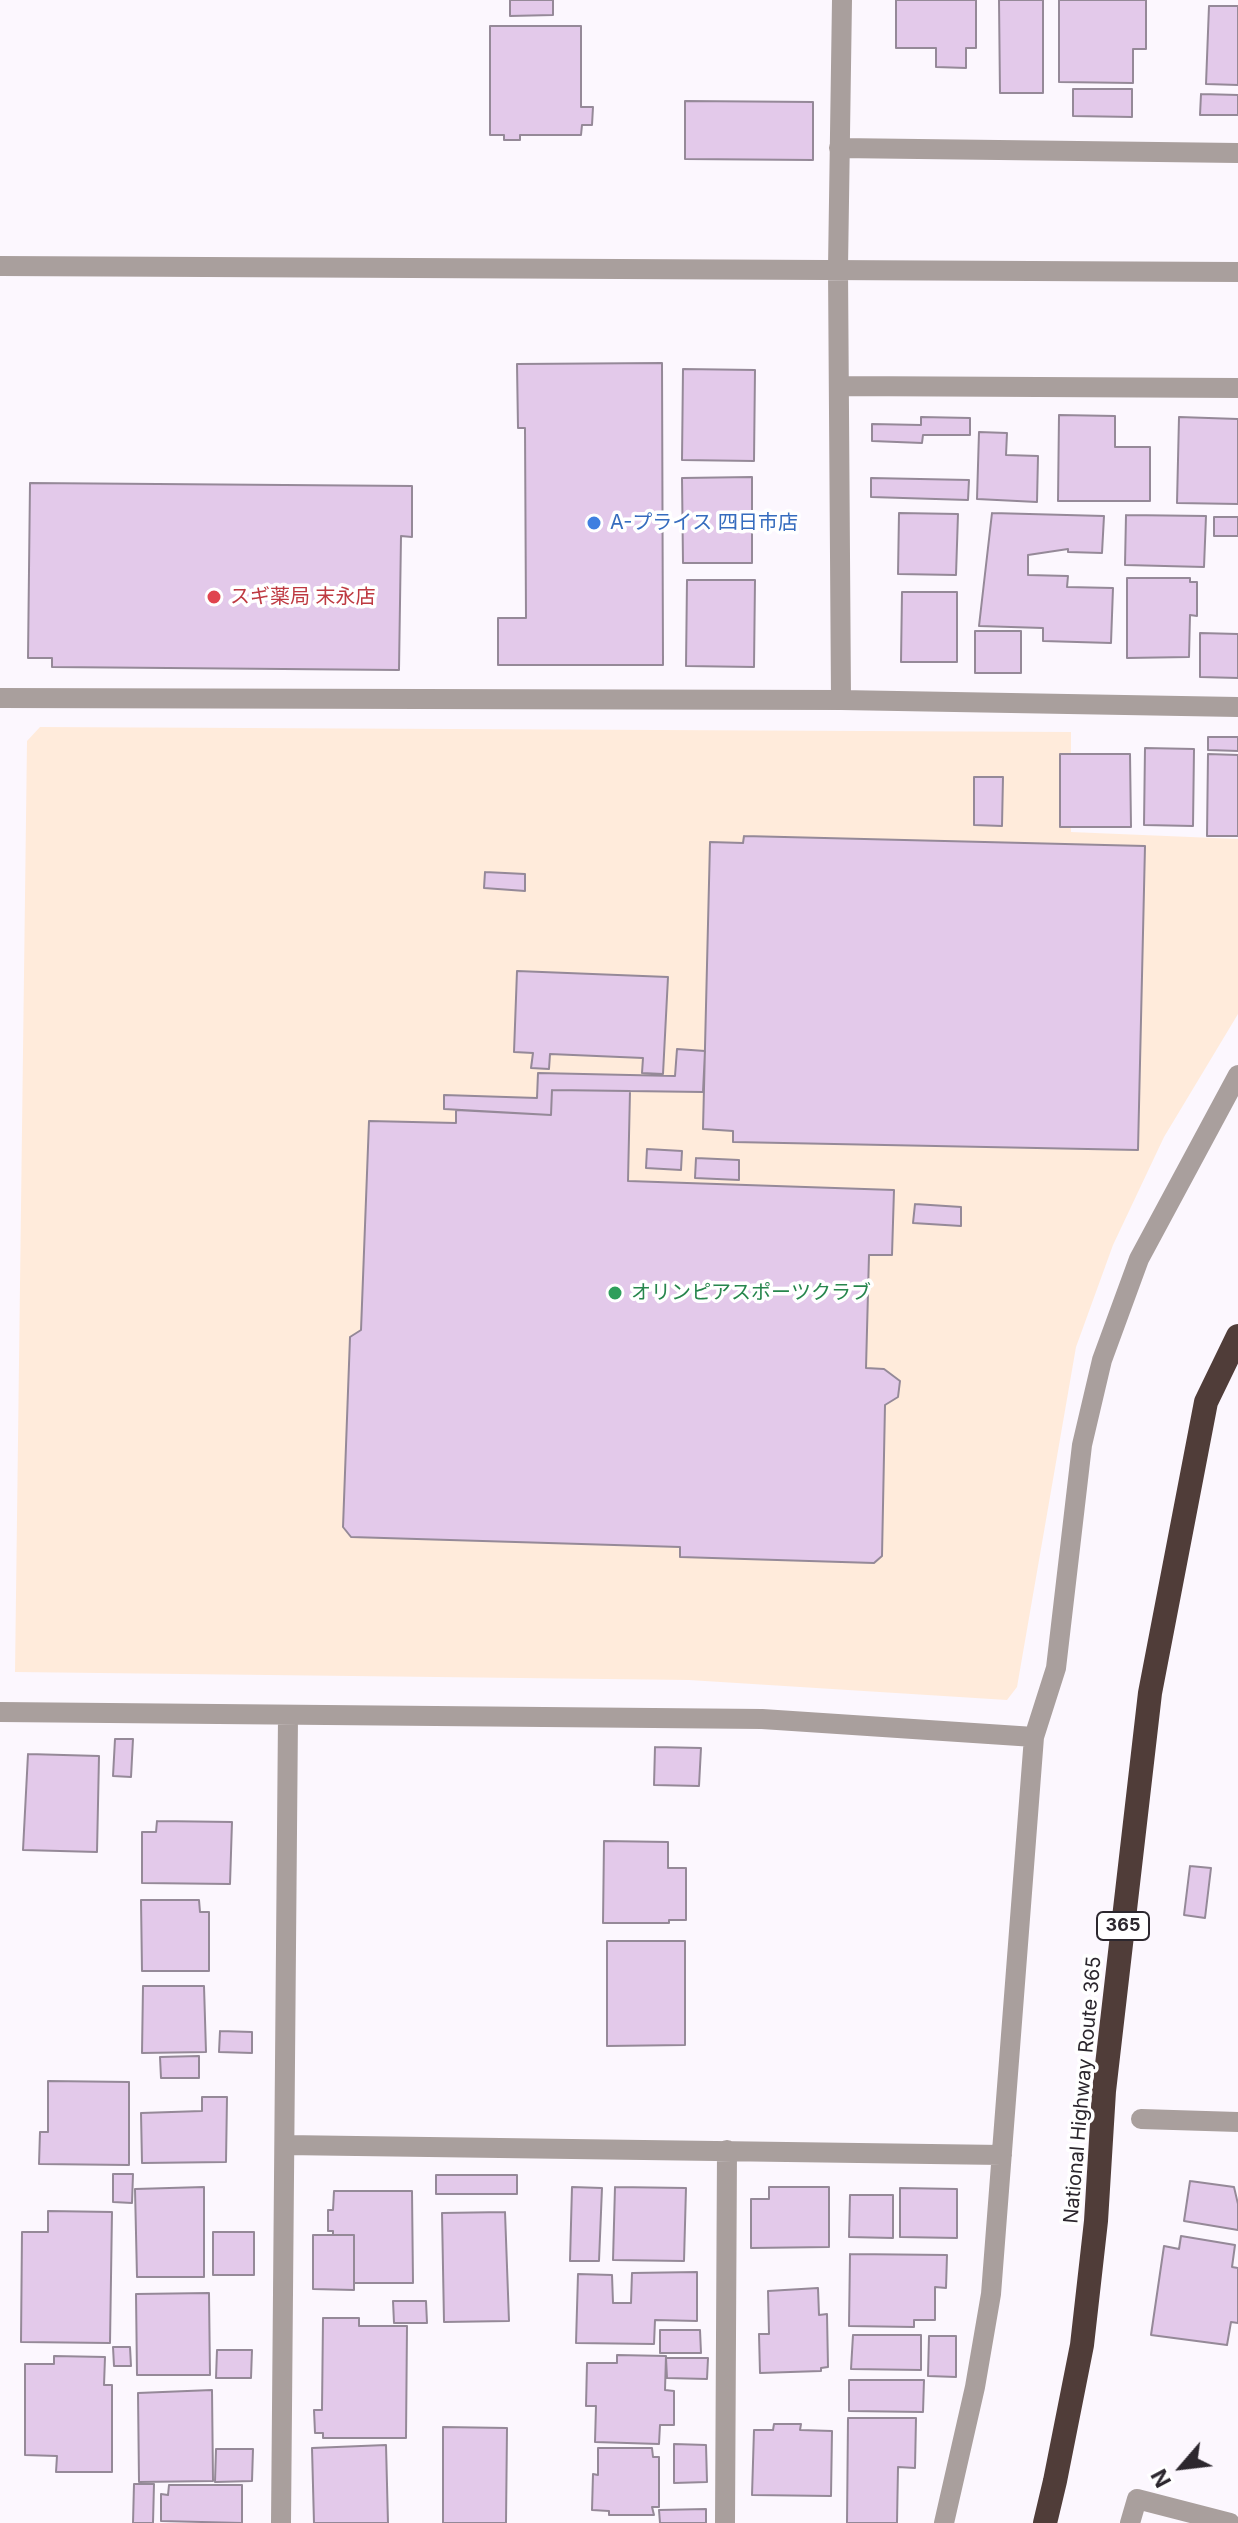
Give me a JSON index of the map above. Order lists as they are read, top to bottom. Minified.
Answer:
{"streets":{"highway":["365","National Highway Route 365"]},"places":["A-プライス 四日市店","スギ薬局 末永店","オリンピアスポーツクラブ"],"north":"bottom left"}
